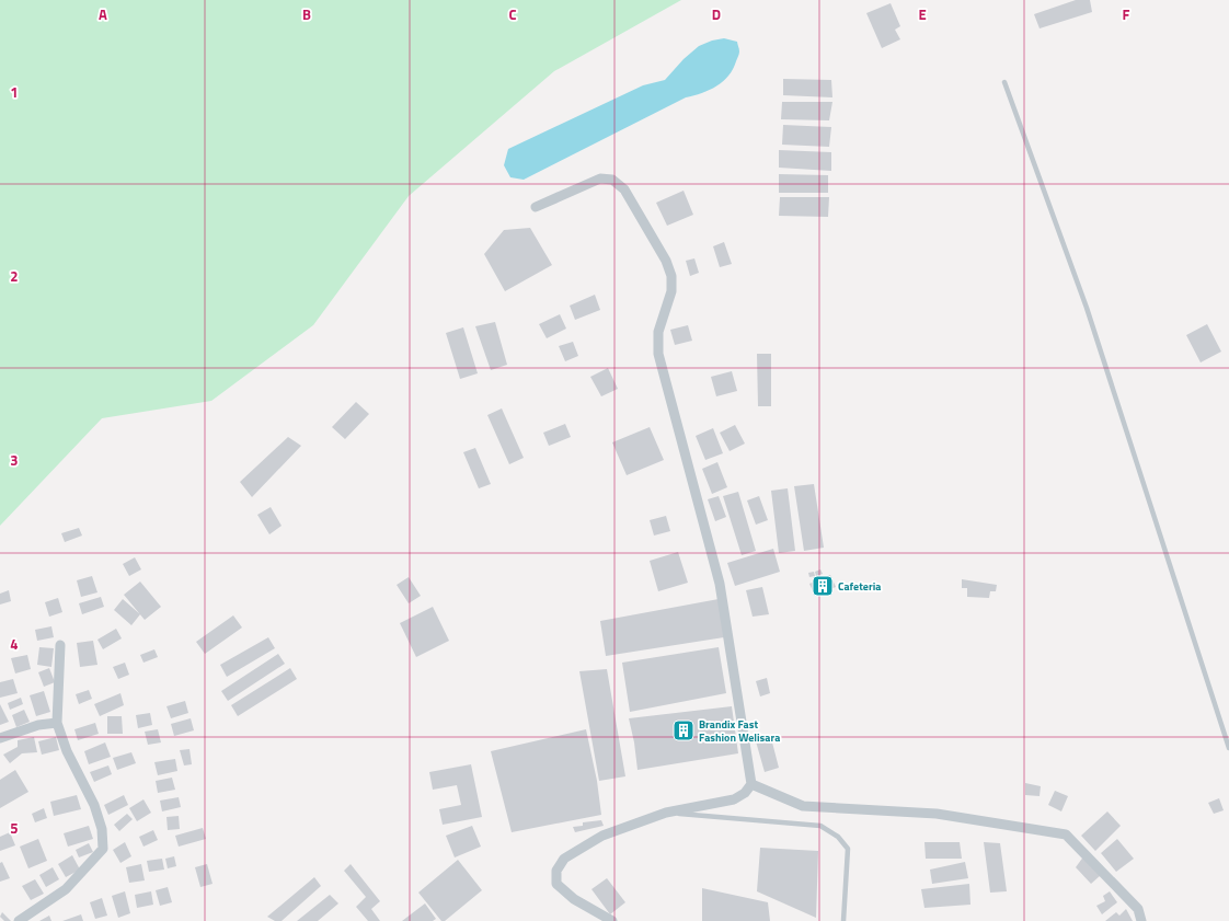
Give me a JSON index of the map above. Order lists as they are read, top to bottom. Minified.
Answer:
{"places":{"building":["Cafeteria","Brandix Fast Fashion Welisara"]},"grid":{"columns":["A","B","C","D","E","F"],"rows":["1","2","3","4","5"]}}
